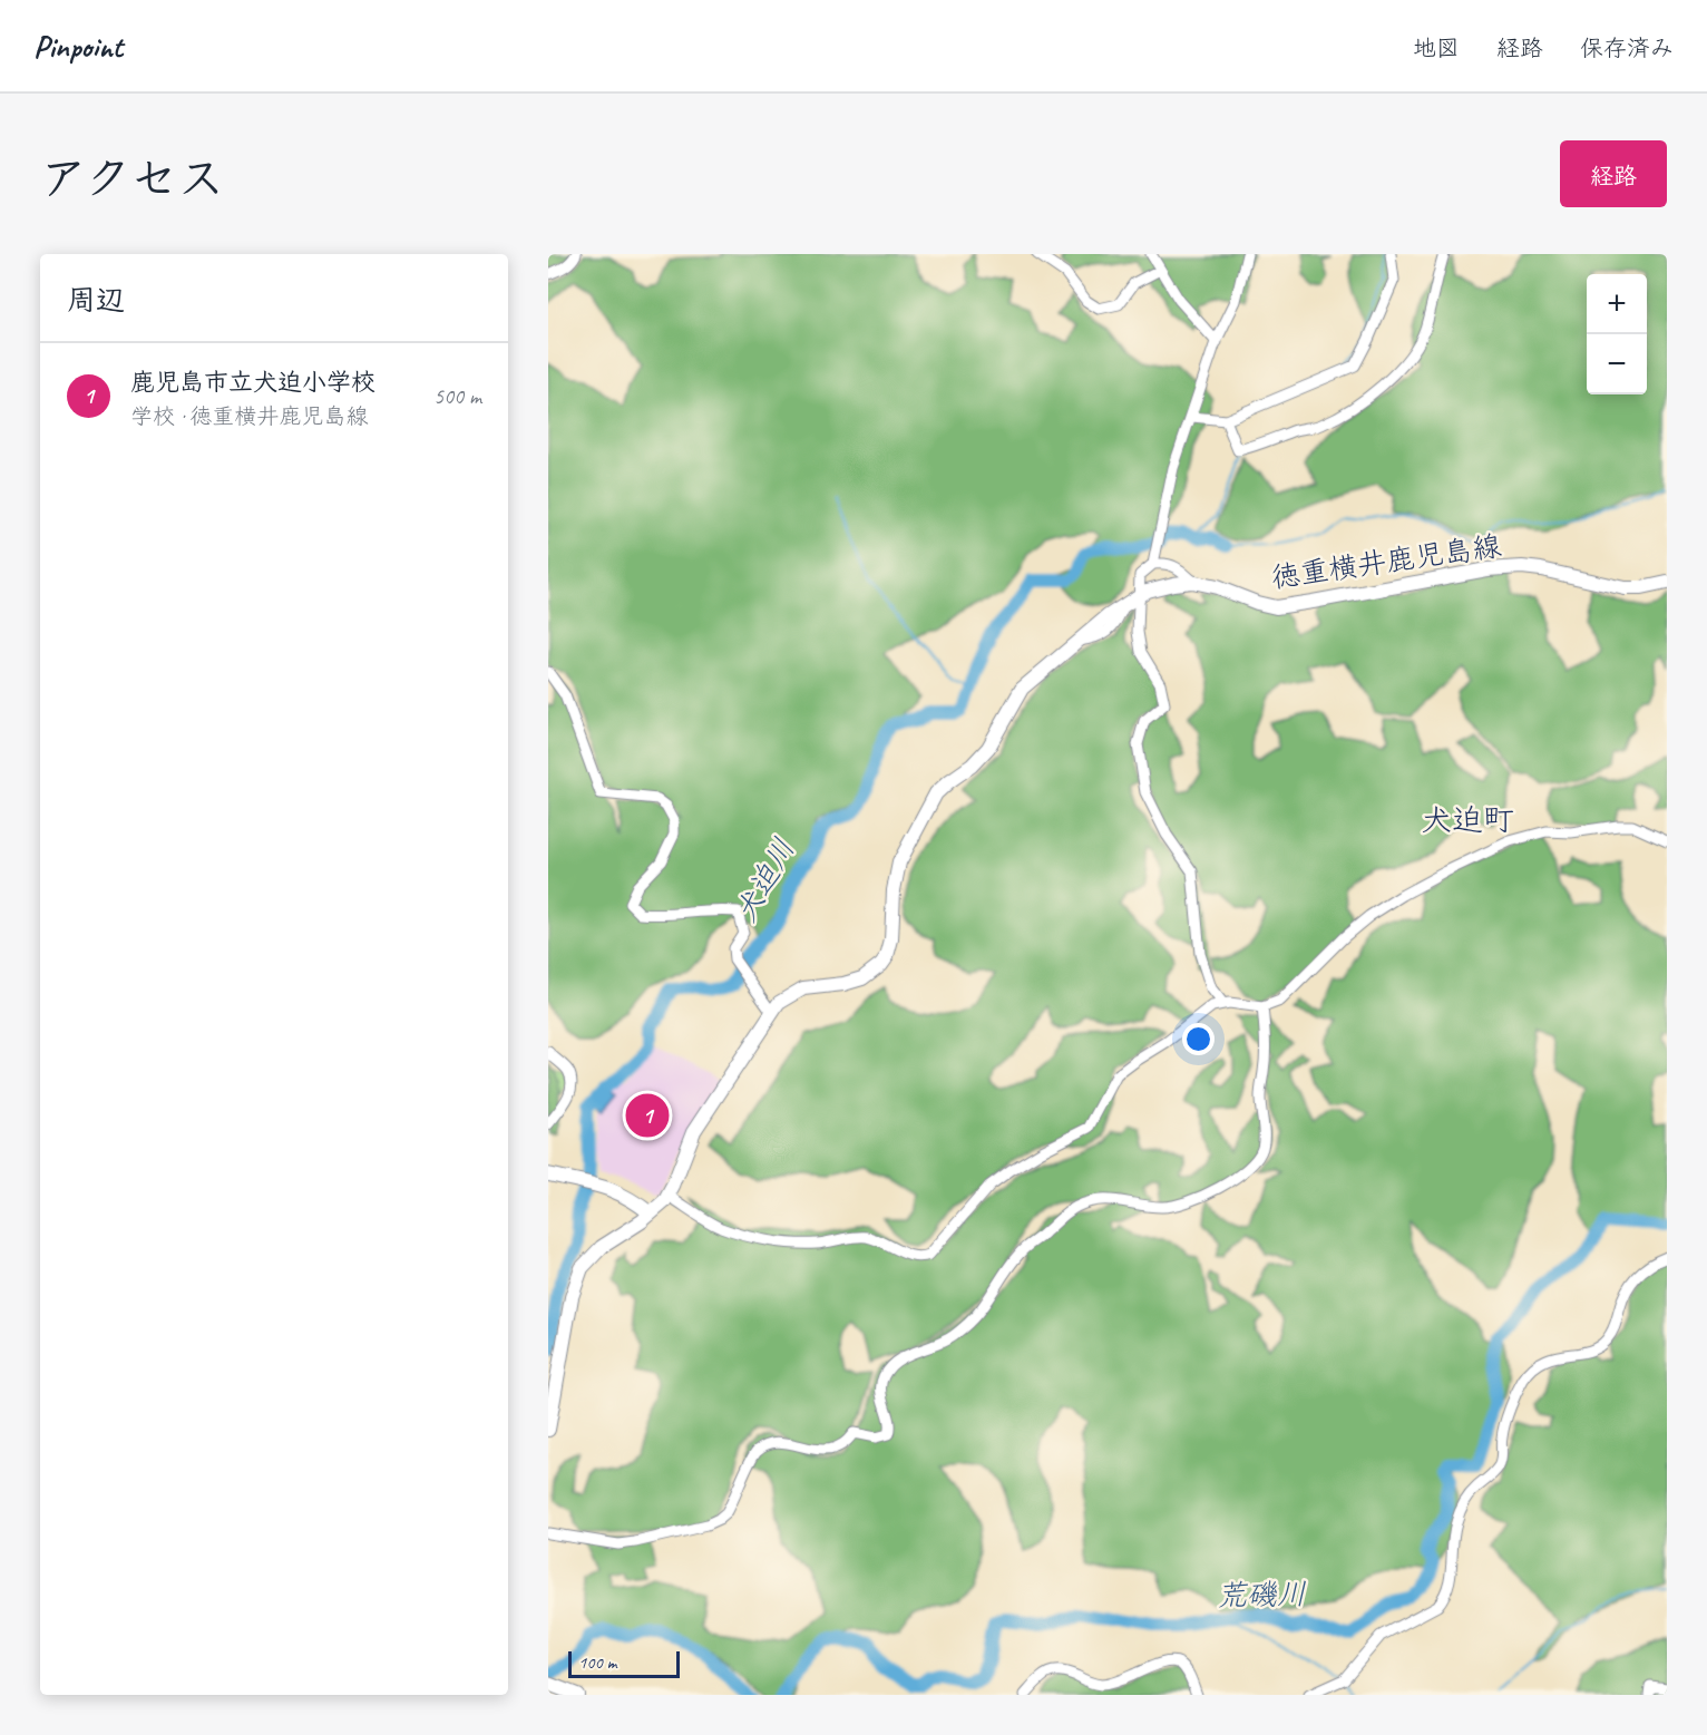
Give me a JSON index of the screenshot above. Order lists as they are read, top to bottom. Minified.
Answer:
{"streets":{"main road":["徳重横井鹿児島線"]},"districts":["犬迫町"],"water":["犬迫川","荒磯川"],"scale_bar":"100 m","page":{"header":"Pinpoint","nav":["地図","経路","保存済み"],"title":"アクセス","buttons":"経路","heading":"周辺","map_buttons":["+","−"],"list":[{"mark":"1","name":"鹿児島市立犬迫小学校","note":"学校 · 徳重横井鹿児島線","value":"500 m"}],"pins":"1","scale":"100 m"}}
